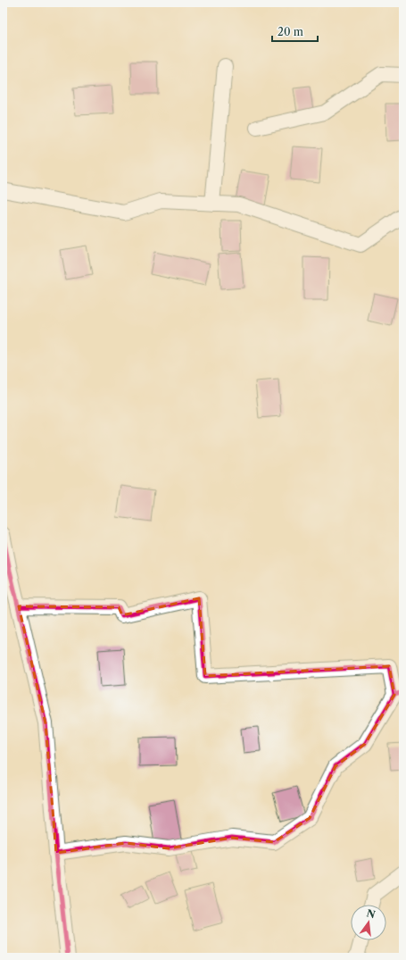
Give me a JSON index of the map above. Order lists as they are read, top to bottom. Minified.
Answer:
{"scale_bar":"20 m","north":"top"}
